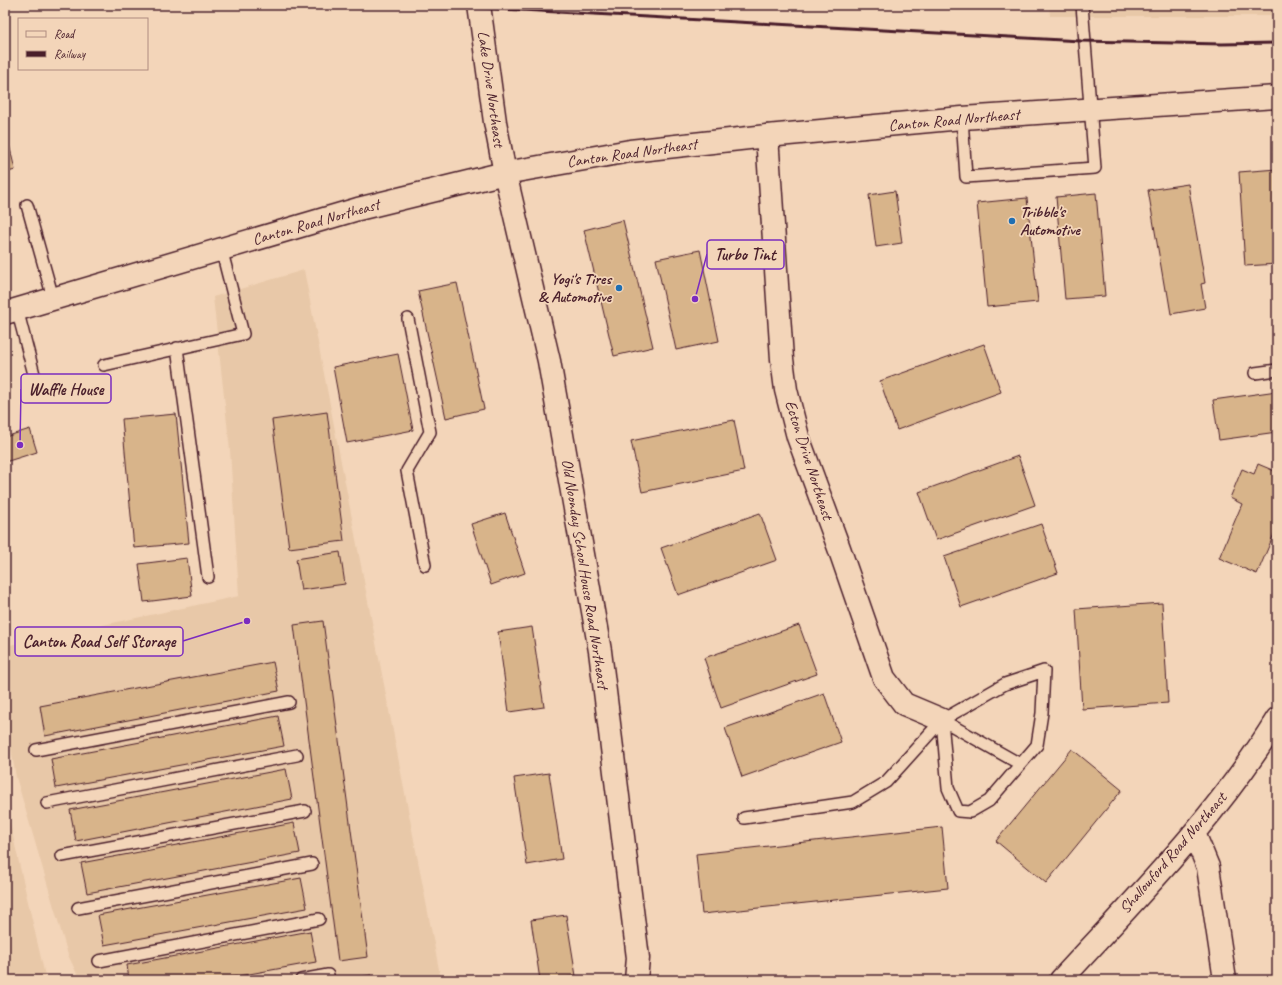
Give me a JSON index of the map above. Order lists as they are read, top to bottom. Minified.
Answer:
{"streets":{"street":["Lake Drive Northeast","Canton Road Northeast","Ecton Drive Northeast","Old Noonday School House Road Northeast","Shallowford Road Northeast"]},"crossings":[["Lake Drive Northeast","Canton Road Northeast"],["Lake Drive Northeast","Old Noonday School House Road Northeast"],["Canton Road Northeast","Ecton Drive Northeast"],["Canton Road Northeast","Old Noonday School House Road Northeast"]],"places":["Tribble's Automotive","Yogi's Tires & Automotive","Turbo Tint","Waffle House","Canton Road Self Storage"],"legend":["Road","Railway"]}
